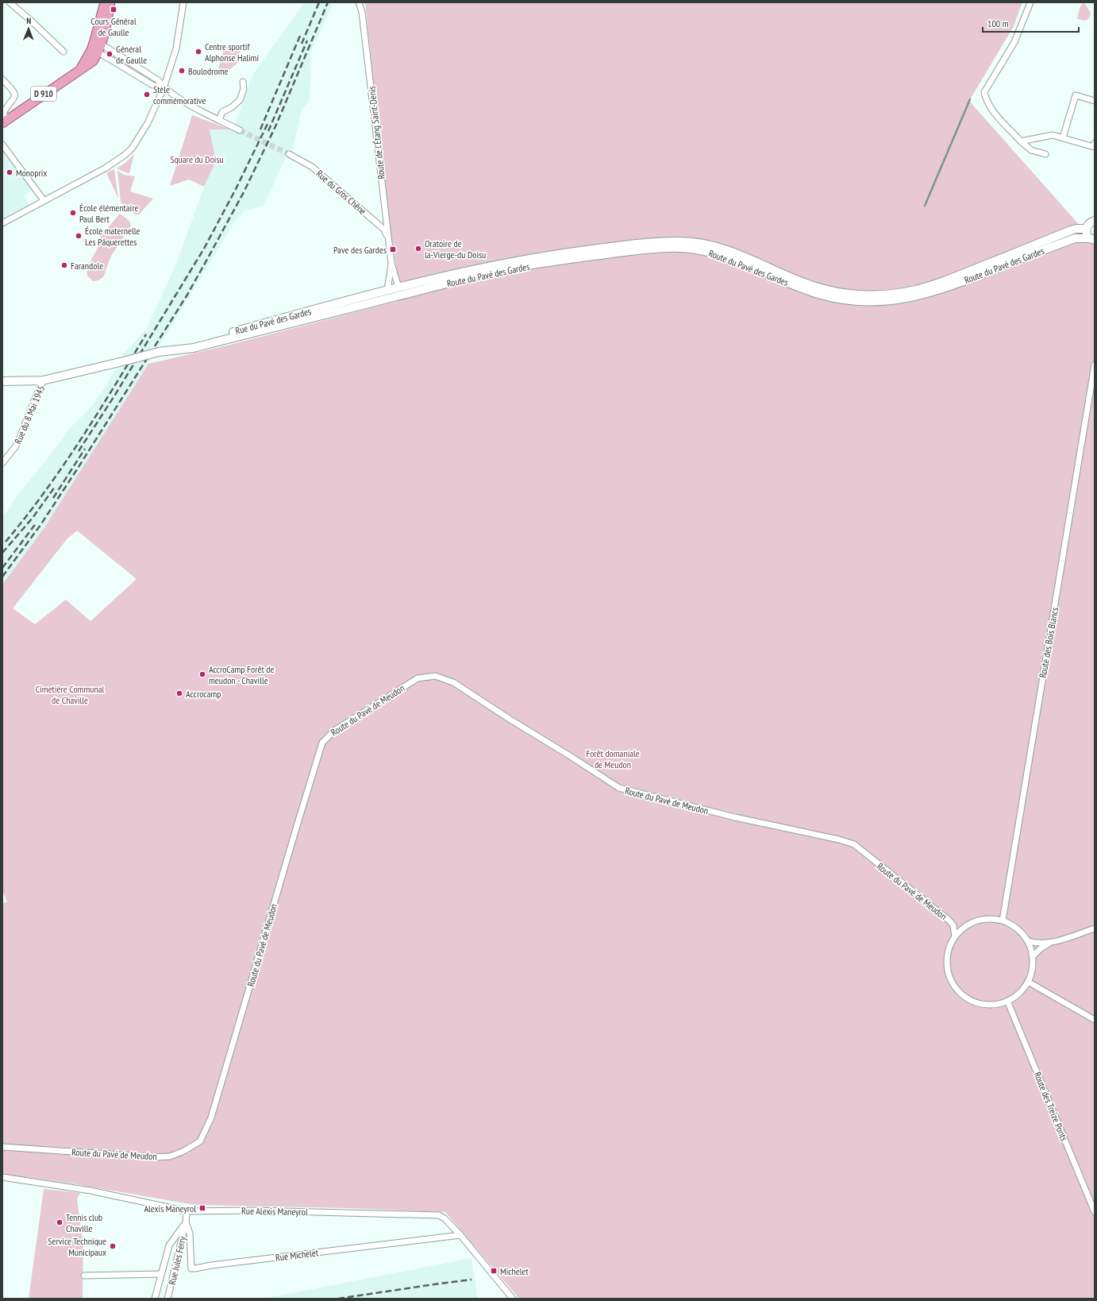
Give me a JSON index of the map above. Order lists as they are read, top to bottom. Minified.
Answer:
{"streets":{"main road":["D 910","Route de l'Étang Saint-Denis","Route du Pavé des Gardes","Rue du Pavé des Gardes"],"street":["Rue du Gros Chêne","Rue du 8 Mai 1945","Route des Bois Blancs","Route du Pavé de Meudon","Route des Treize Ponts","Rue Alexis Maneyrol","Rue Michelet","Rue Jules Ferry"]},"crossings":[["Route de l'Étang Saint-Denis","Rue du Gros Chêne"],["Route de l'Étang Saint-Denis","Route du Pavé des Gardes"],["Route de l'Étang Saint-Denis","Rue du Pavé des Gardes"],["Route du Pavé des Gardes","Rue du Pavé des Gardes"],["Rue du Pavé des Gardes","Rue du 8 Mai 1945"],["Route des Bois Blancs","Route du Pavé de Meudon"],["Route des Bois Blancs","Route des Treize Ponts"],["Route du Pavé de Meudon","Route des Treize Ponts"],["Rue Alexis Maneyrol","Rue Michelet"],["Rue Michelet","Rue Jules Ferry"]],"parks":["Square du Doisu","Cimetière Communal de Chaville","Forêt domaniale de Meudon"],"places":{"transit":["Cours Général de Gaulle","Pave des Gardes","Alexis Maneyrol","Michelet"],"other":["Centre sportif Alphonse Halimi","Général de Gaulle","Boulodrome","Stèle commémorative","Monoprix","École élémentaire Paul Bert","École maternelle Les Pâquerettes","Oratoire de la-Vierge-du Doisu","Farandole","AccroCamp Forêt de meudon - Chaville","Accrocamp","Tennis club Chaville","Service Technique Municipaux"]},"scale_bar":"100 m","north":"top"}
